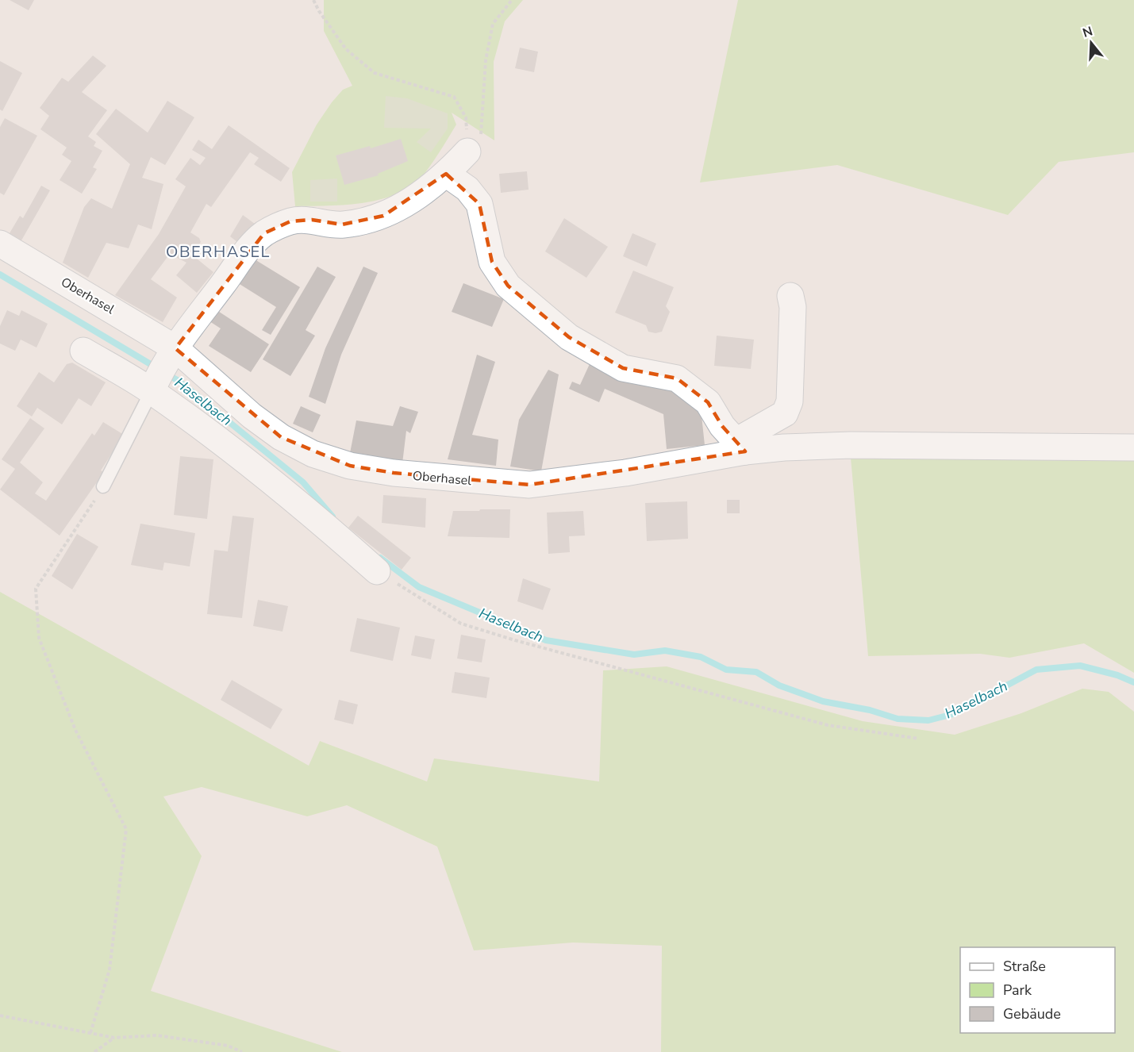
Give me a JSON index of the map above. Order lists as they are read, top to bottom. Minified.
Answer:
{"streets":{"street":["Oberhasel"]},"districts":["OBERHASEL"],"water":["Haselbach"],"legend":["Straße","Park","Gebäude"],"north":"top"}
